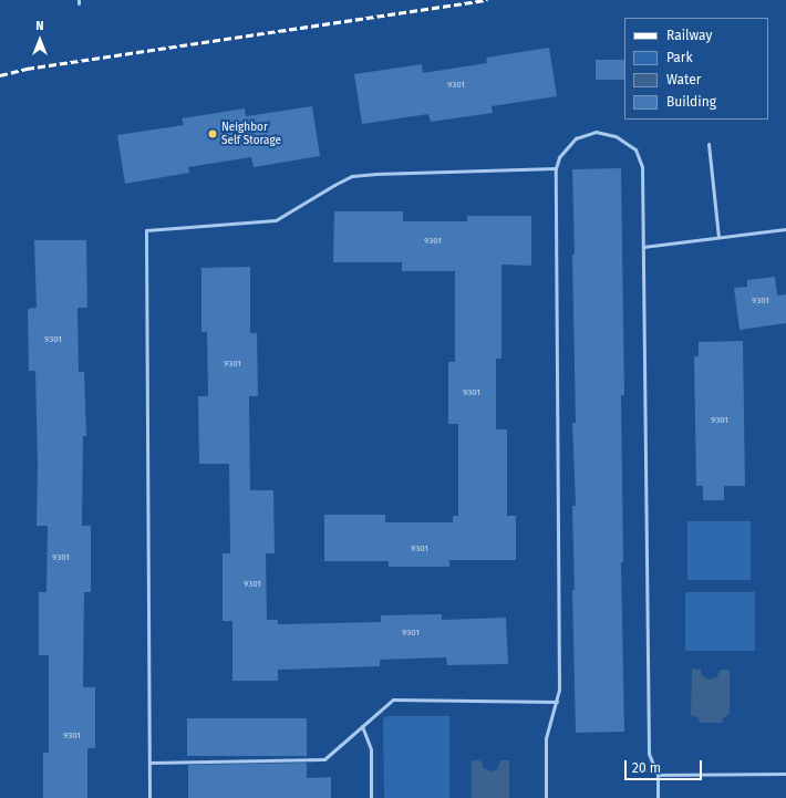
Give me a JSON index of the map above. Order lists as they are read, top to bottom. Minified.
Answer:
{"places":["Neighbor Self Storage"],"house_numbers":["9301","9301","9301","9301","9301","9301","9301","9301","9301","9301","9301","9301"],"legend":["Railway","Park","Water","Building"],"scale_bar":"20 m","north":"top"}
